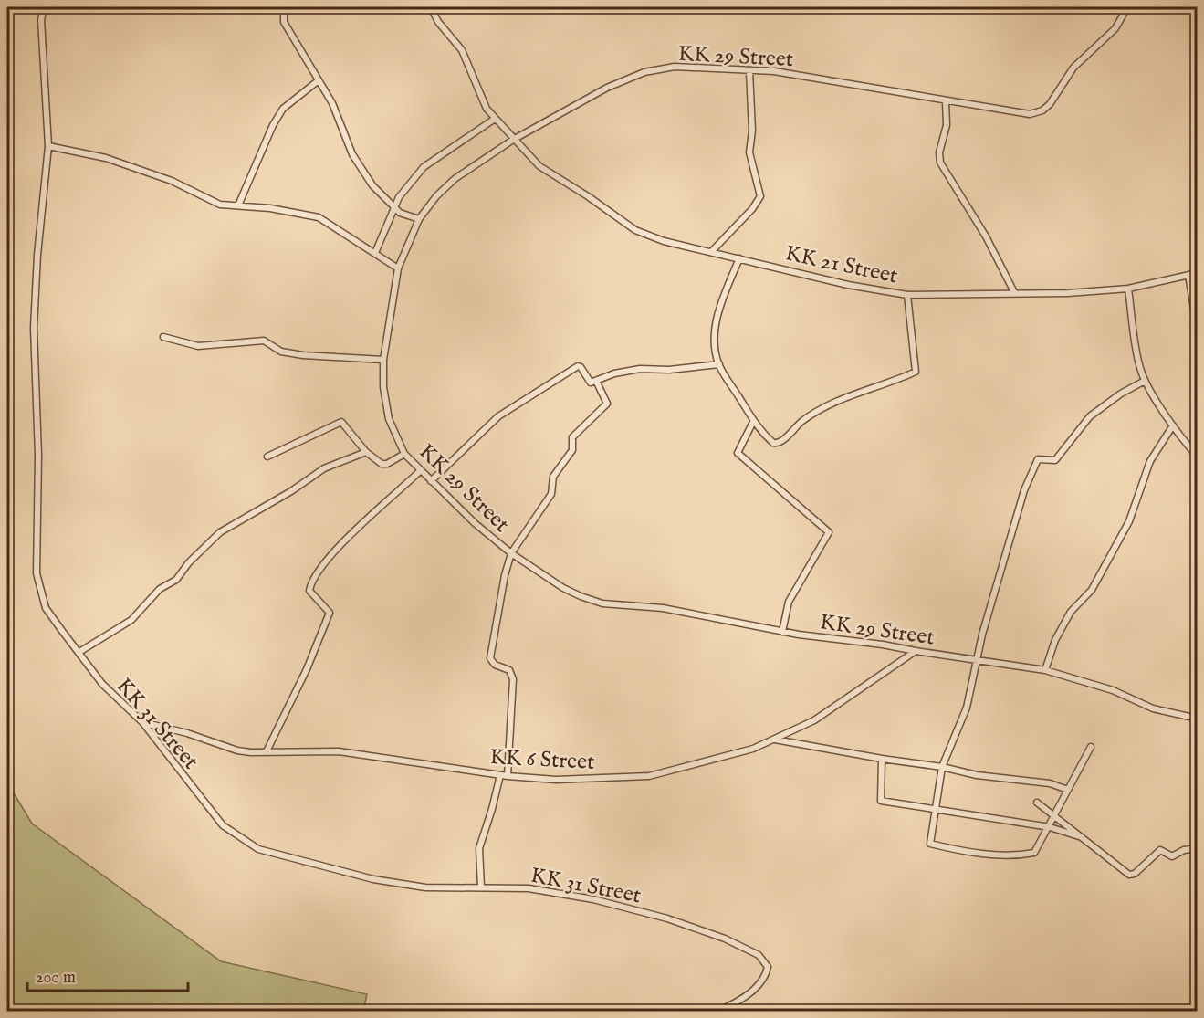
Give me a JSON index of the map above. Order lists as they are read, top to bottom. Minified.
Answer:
{"streets":{"street":["KK 29 Street","KK 21 Street","KK 31 Street","KK 6 Street"]},"crossings":[["KK 29 Street","KK 21 Street"],["KK 29 Street","KK 6 Street"],["KK 31 Street","KK 6 Street"]],"scale_bar":"200 m"}
